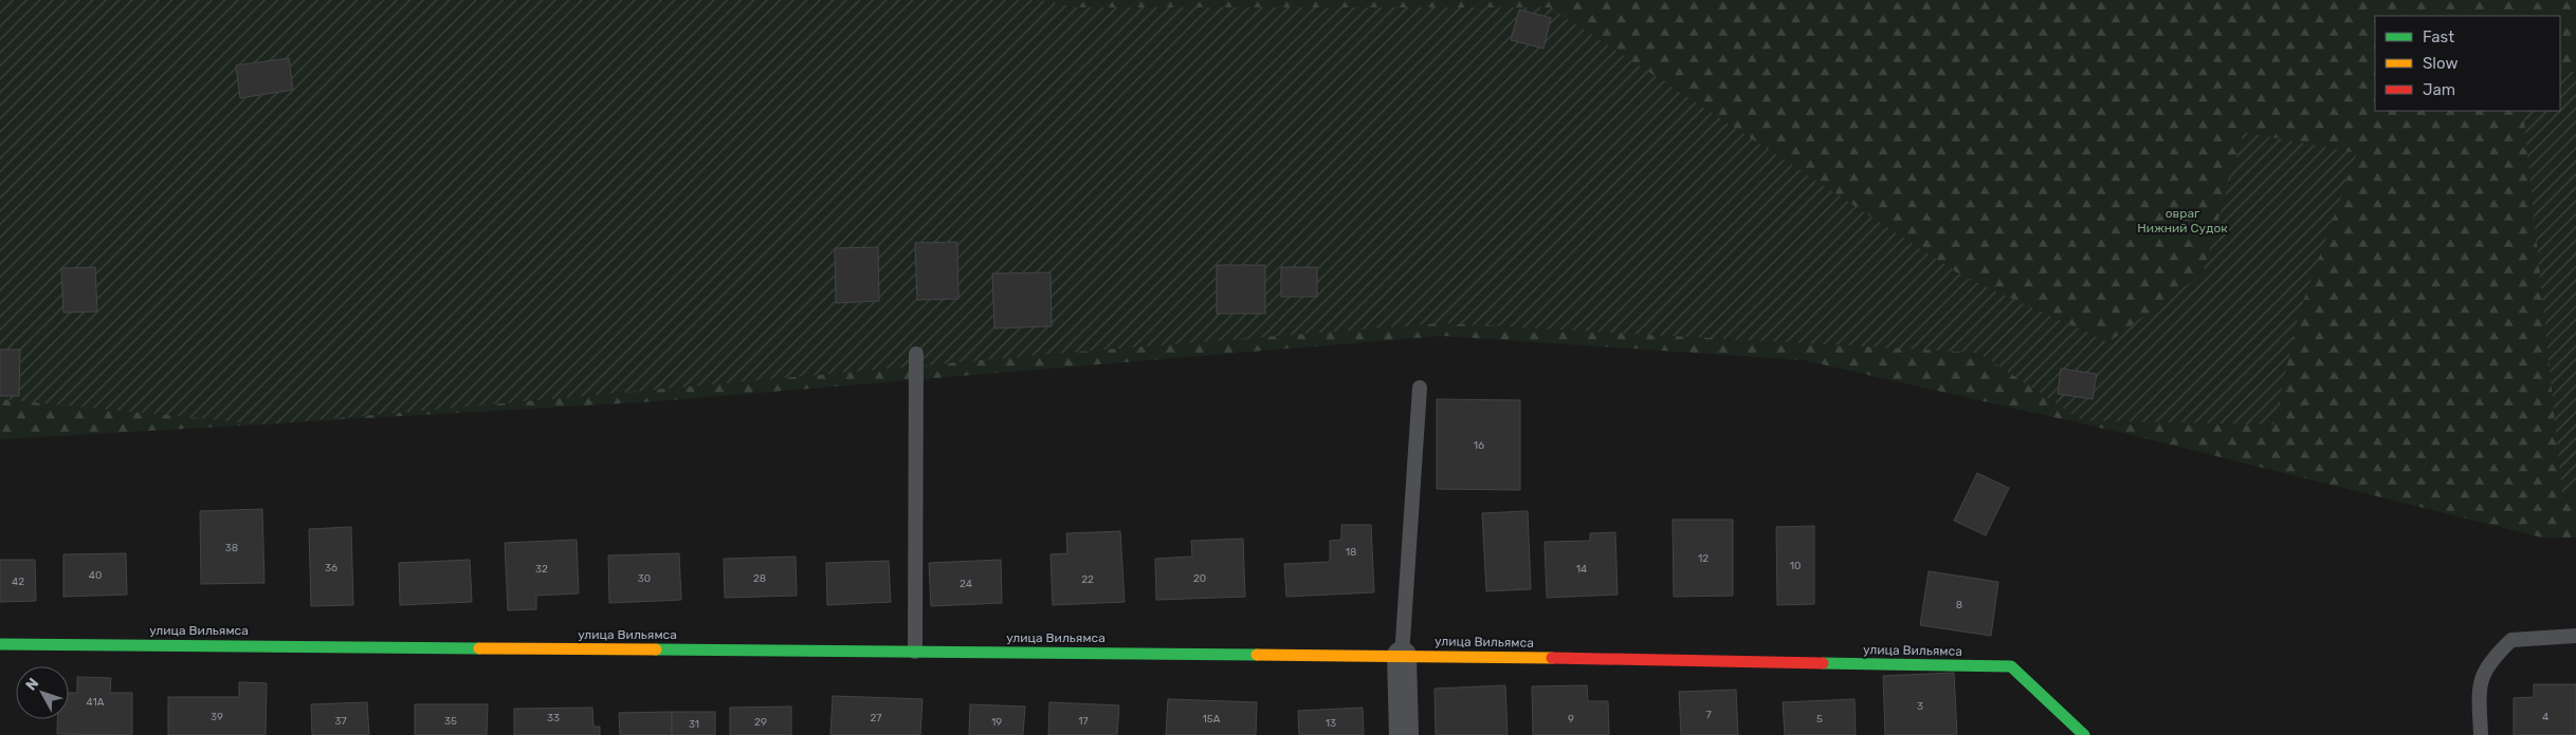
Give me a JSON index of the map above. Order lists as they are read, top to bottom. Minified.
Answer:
{"streets":{"street":["улица Вильямса"]},"parks":["овраг Нижний Судок"],"house_numbers":["16","38","18","12","10","36","32","14","40","30","28","20","22","42","24","8","41А","3","7","39","4","33","27","15А","9","5","37","35","17","29","19","13","31"],"legend":["Fast","Slow","Jam"],"north":"top left"}
